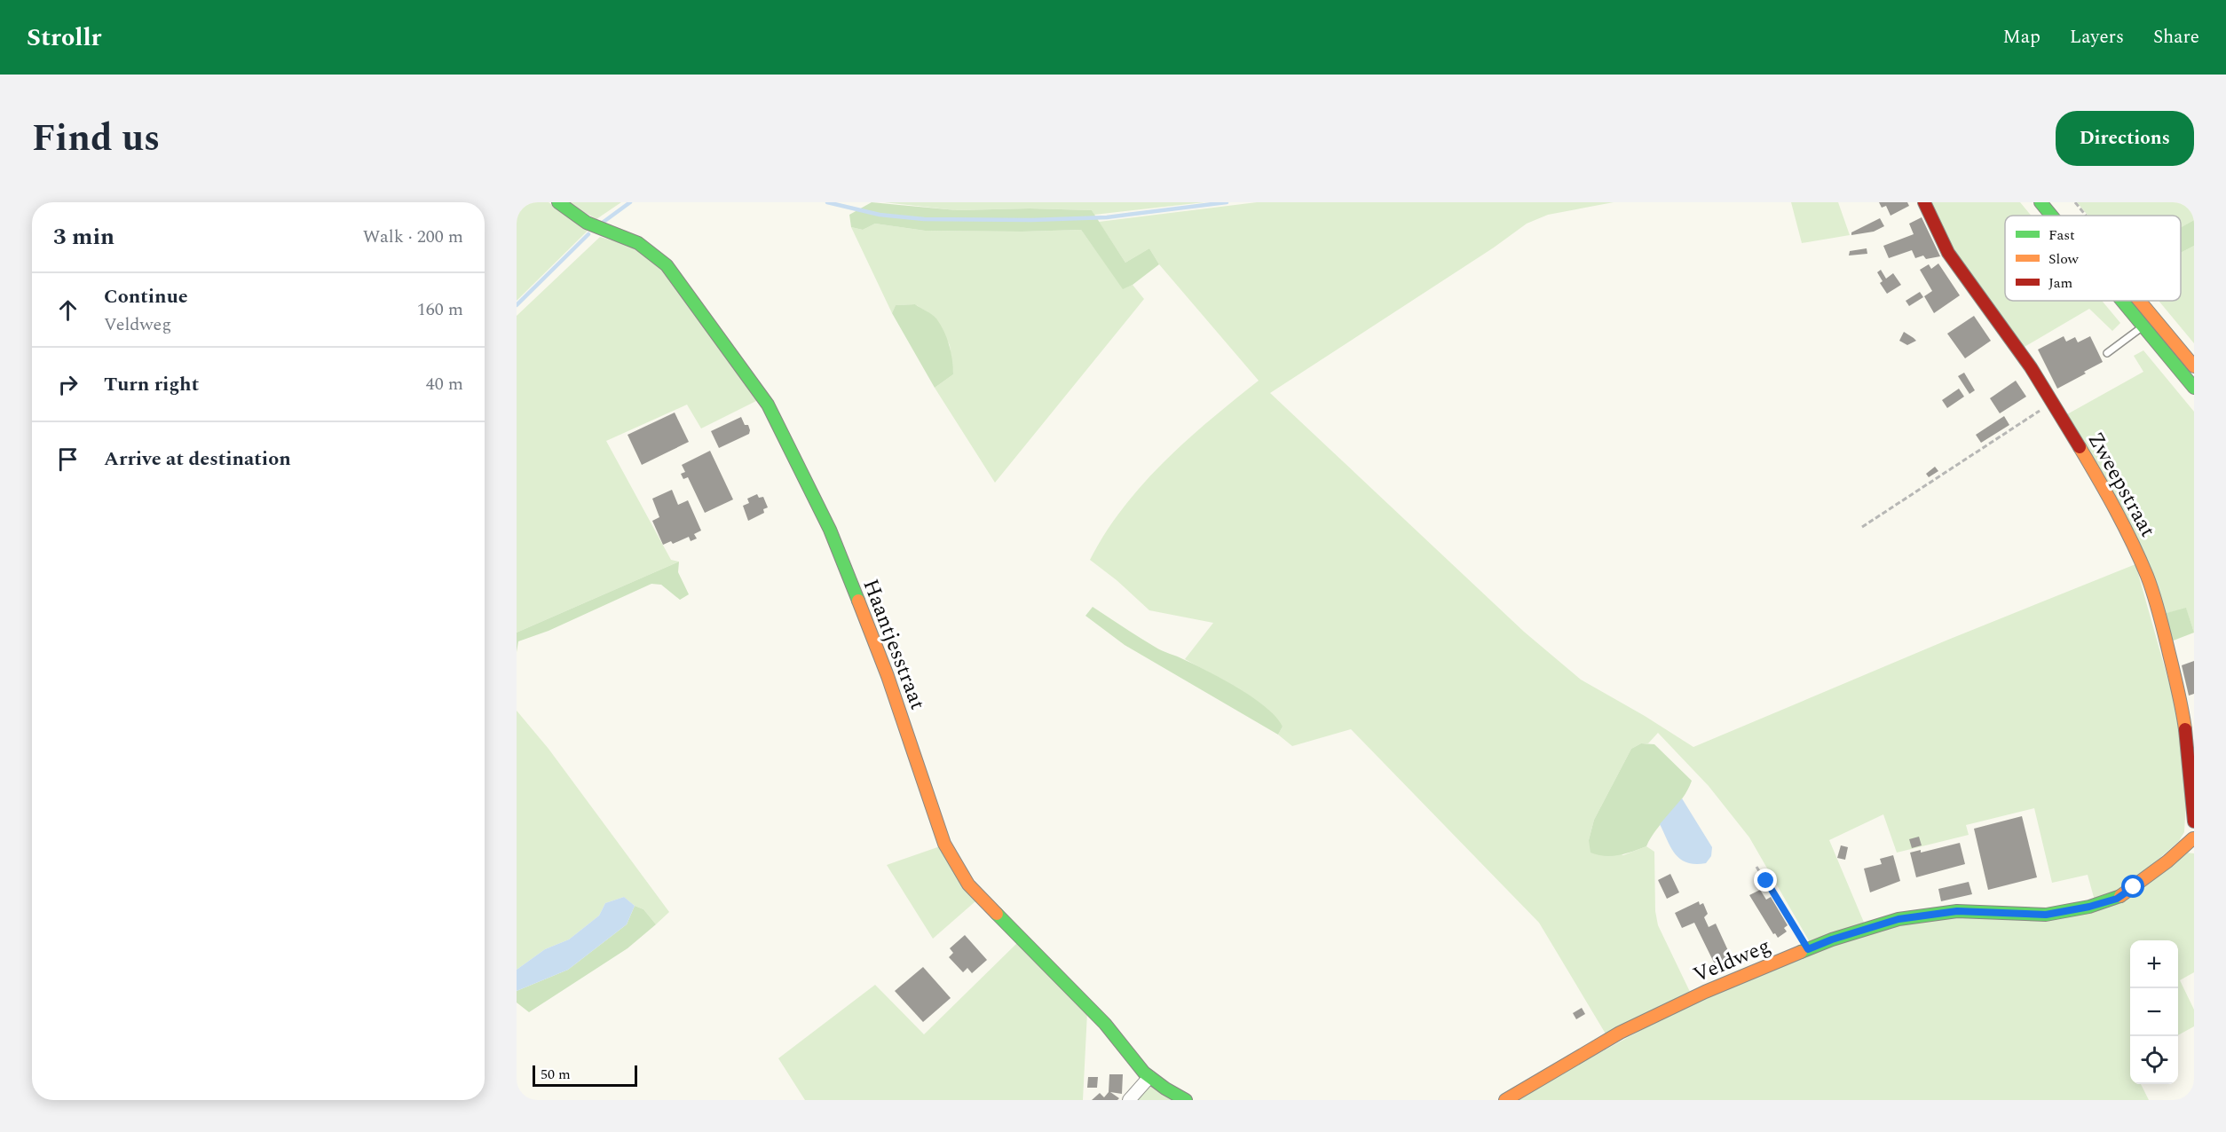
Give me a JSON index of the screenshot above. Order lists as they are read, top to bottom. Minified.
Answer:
{"streets":{"street":["Zweepstraat","Haantjesstraat","Veldweg"]},"legend":["Fast","Slow","Jam"],"scale_bar":"50 m","page":{"header":"Strollr","nav":["Map","Layers","Share"],"title":"Find us","buttons":"Directions","heading":["3 min","Walk · 200 m"],"list":[["Continue","Veldweg","160 m"],["Turn right","40 m"],"Arrive at destination"],"map_buttons":["+","−"],"scale":"50 m"}}
